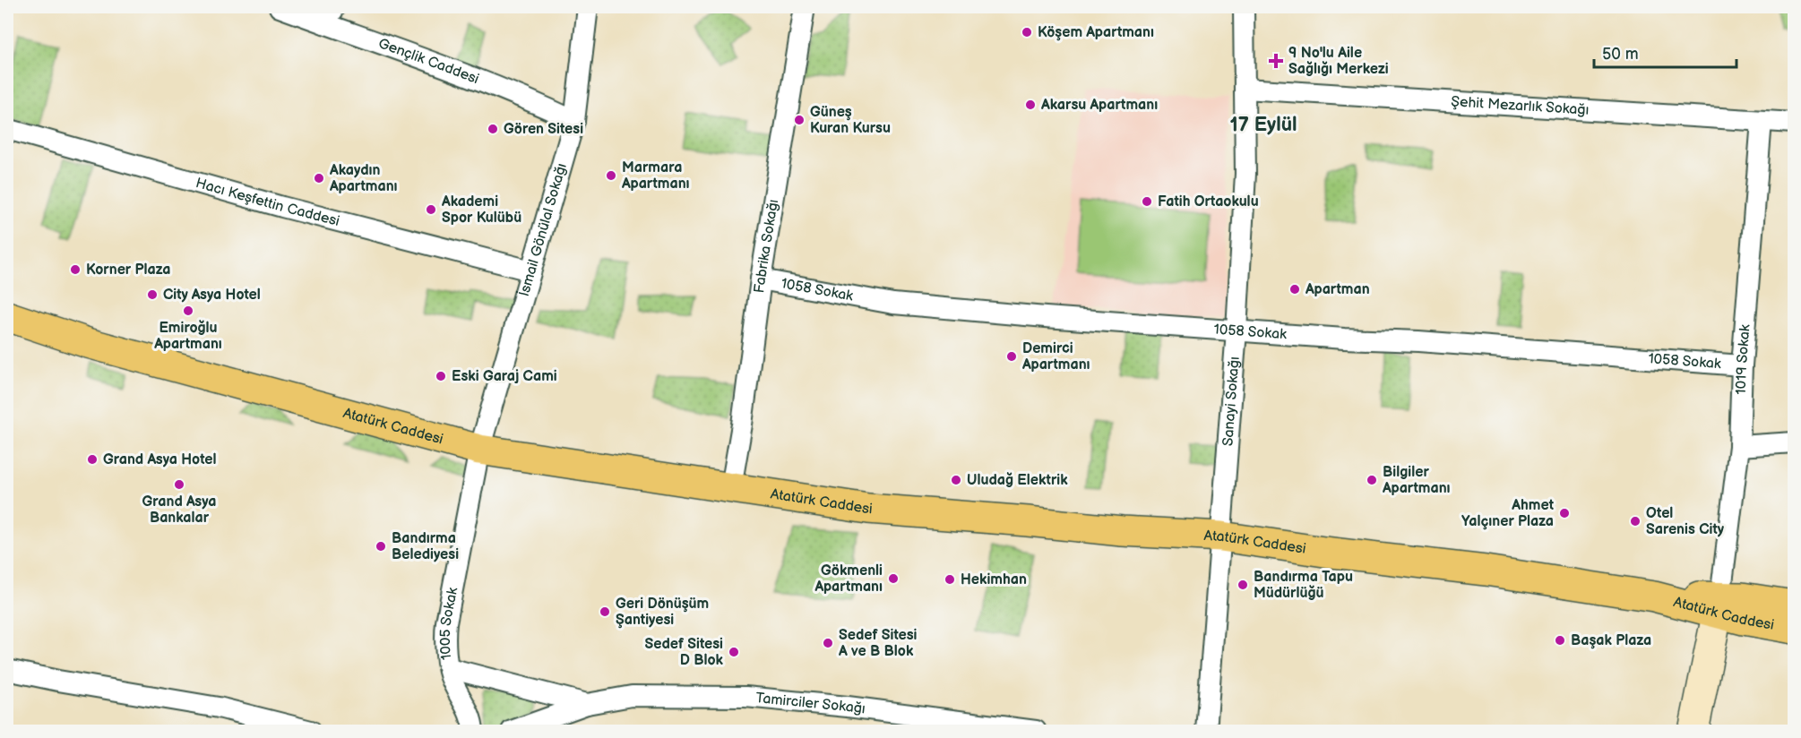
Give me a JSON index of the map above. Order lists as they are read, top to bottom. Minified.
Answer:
{"streets":{"main road":["Atatürk Caddesi"],"street":["Gençlik Caddesi","Şehit Mezarlık Sokağı","Hacı Keşfettin Caddesi","İsmail Gönülal Sokağı","Fabrika Sokağı","1058 Sokak","1019 Sokak","Sanayi Sokağı","1005 Sokak","Tamirciler Sokağı"]},"crossings":[["Gençlik Caddesi","İsmail Gönülal Sokağı"],["Şehit Mezarlık Sokağı","1019 Sokak"],["Şehit Mezarlık Sokağı","Sanayi Sokağı"],["Hacı Keşfettin Caddesi","İsmail Gönülal Sokağı"],["İsmail Gönülal Sokağı","Atatürk Caddesi"],["İsmail Gönülal Sokağı","1005 Sokak"],["Fabrika Sokağı","1058 Sokak"],["Fabrika Sokağı","Atatürk Caddesi"],["1058 Sokak","1019 Sokak"],["1058 Sokak","Sanayi Sokağı"],["1019 Sokak","Atatürk Caddesi"],["Sanayi Sokağı","Atatürk Caddesi"],["Atatürk Caddesi","1005 Sokak"],["1005 Sokak","Tamirciler Sokağı"]],"districts":["17 Eylül"],"places":{"other":["Köşem Apartmanı","Akarsu Apartmanı","Güneş Kuran Kursu","Gören Sitesi","Marmara Apartmanı","Akaydın Apartmanı","Fatih Ortaokulu","Akademi Spor Kulübü","Korner Plaza","Apartman","City Asya Hotel","Emiroğlu Apartmanı","Demirci Apartmanı","Eski Garaj Cami","Grand Asya Hotel","Uludağ Elektrik","Bilgiler Apartmanı","Grand Asya Bankalar","Ahmet Yalçıner Plaza","Otel Sarenis City","Bandırma Belediyesi","Gökmenli Apartmanı","Hekimhan","Bandırma Tapu Müdürlüğü","Geri Dönüşüm Şantiyesi","Başak Plaza","Sedef Sitesi A ve B Blok","Sedef Sitesi D Blok"],"health":["9 No'lu Aile Sağlığı Merkezi"]},"scale_bar":"50 m"}
